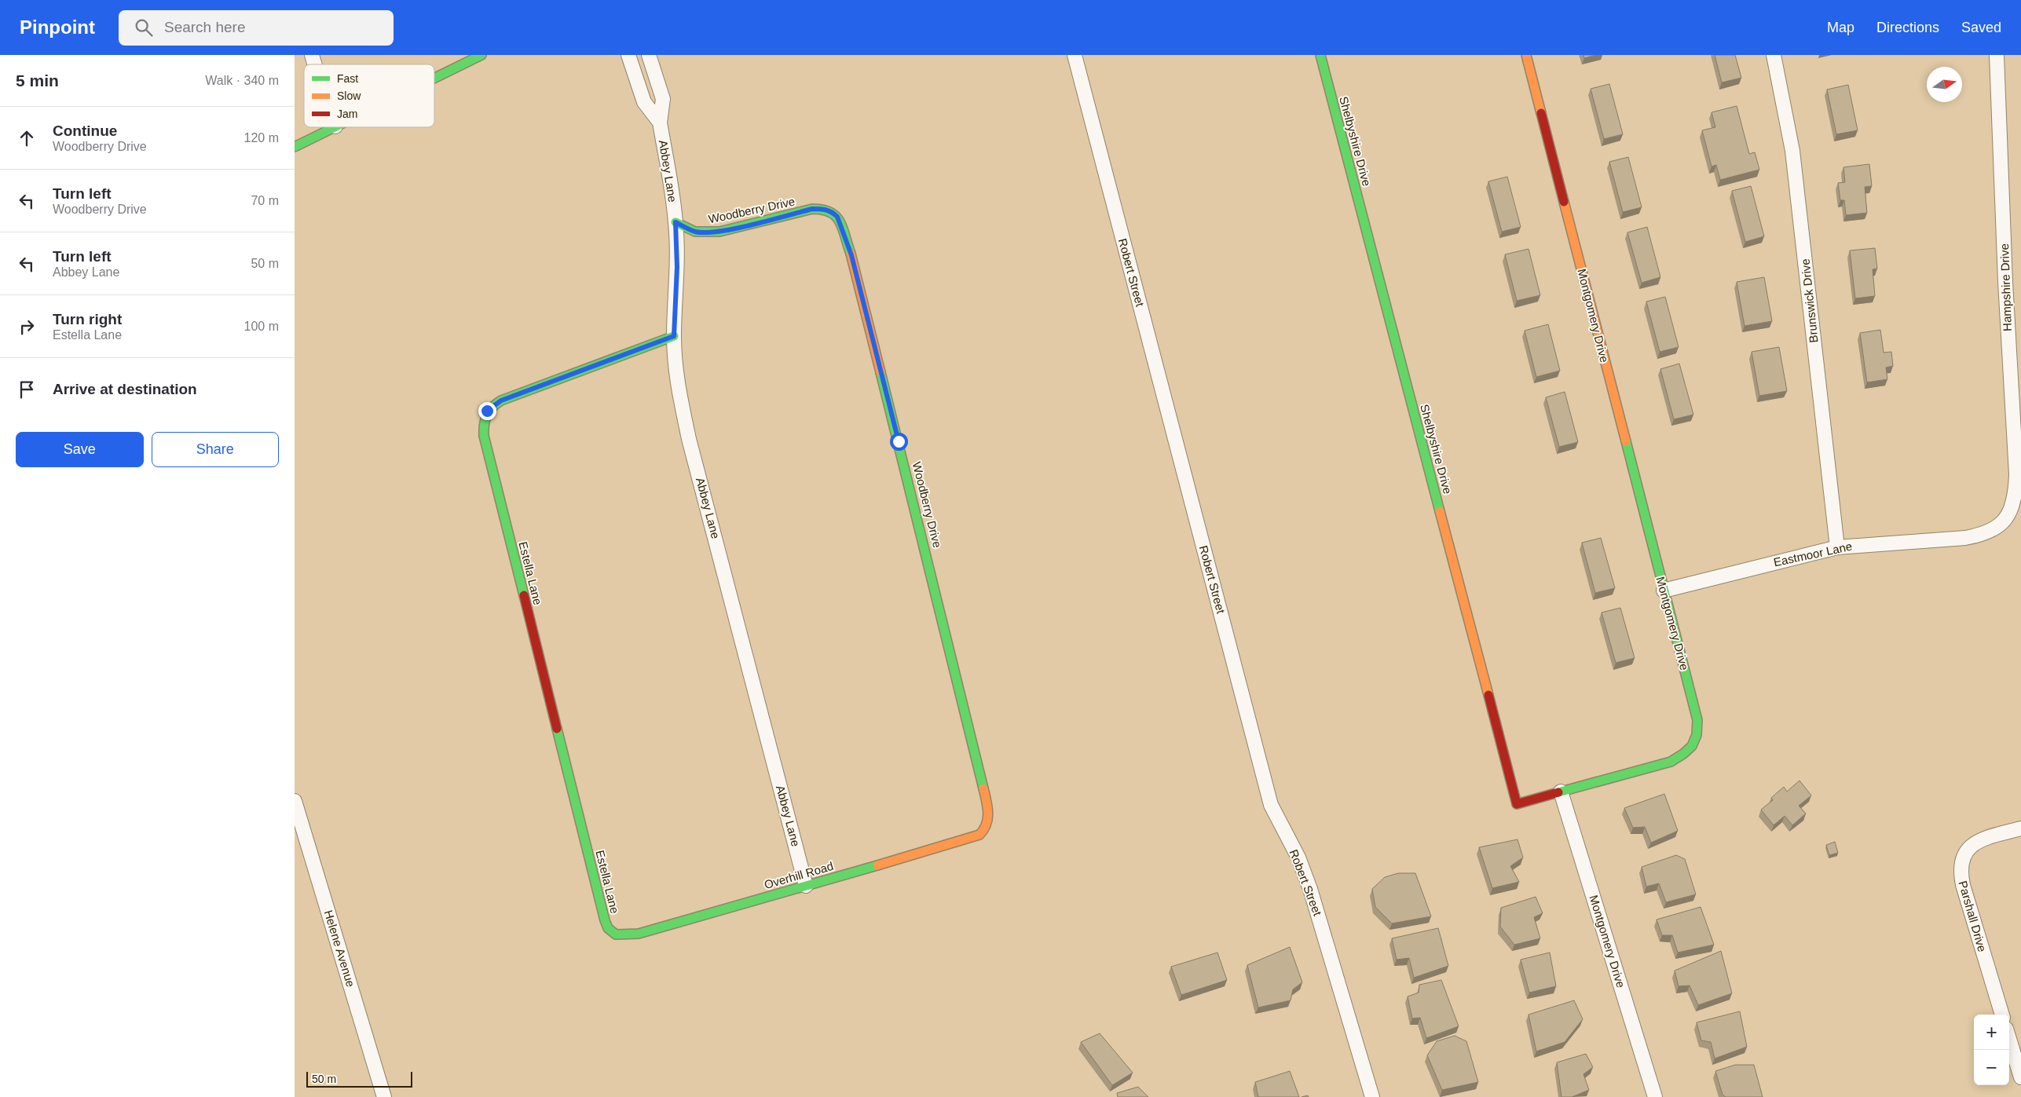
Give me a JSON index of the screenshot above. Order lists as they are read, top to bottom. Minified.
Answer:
{"streets":{"street":["Shelbyshire Drive","Abbey Lane","Woodberry Drive","Robert Street","Hampshire Drive","Brunswick Drive","Montgomery Drive","Eastmoor Lane","Estella Lane","Overhill Road","Parshall Drive","Helene Avenue"]},"crossings":[["Shelbyshire Drive","Montgomery Drive"],["Abbey Lane","Woodberry Drive"],["Abbey Lane","Estella Lane"],["Abbey Lane","Overhill Road"],["Woodberry Drive","Overhill Road"],["Hampshire Drive","Eastmoor Lane"],["Brunswick Drive","Eastmoor Lane"],["Montgomery Drive","Eastmoor Lane"],["Estella Lane","Overhill Road"]],"legend":["Fast","Slow","Jam"],"scale_bar":"50 m","north":"right","page":{"header":"Pinpoint","search":"Search here","nav":["Map","Directions","Saved"],"heading":["5 min","Walk · 340 m"],"list":[["Continue","Woodberry Drive","120 m"],["Turn left","Woodberry Drive","70 m"],["Turn left","Abbey Lane","50 m"],["Turn right","Estella Lane","100 m"],"Arrive at destination"],"buttons":["Save","Share"],"map_buttons":["+","−"],"scale":"50 m"}}
